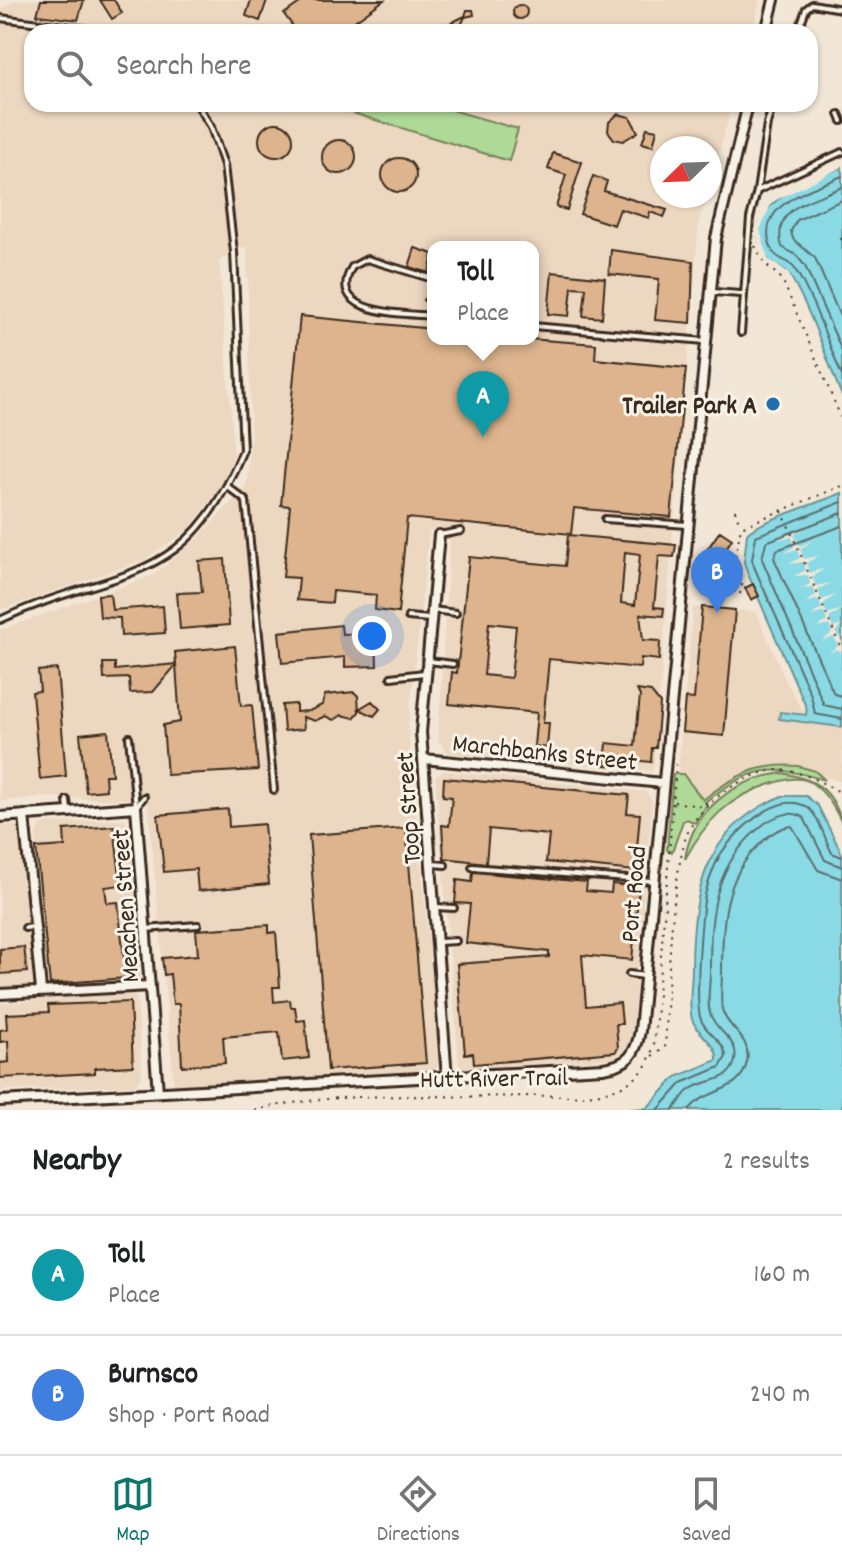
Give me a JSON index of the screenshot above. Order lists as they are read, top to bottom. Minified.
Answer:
{"streets":{"street":["Marchbanks Street","Toop Street","Port Road","Meachen Street"],"path":["Hutt River Trail"]},"crossings":[["Marchbanks Street","Toop Street"],["Marchbanks Street","Port Road"],["Toop Street","Port Road"],["Port Road","Meachen Street"]],"places":["Trailer Park A"],"north":"bottom left","page":{"search":"Search here","popup":["Toll","Place"],"pins":["A","B"],"heading":["Nearby","2 results"],"list":[{"mark":"A","name":"Toll","note":"Place","value":"160 m"},{"mark":"B","name":"Burnsco","note":"Shop · Port Road","value":"240 m"}],"nav":["Map","Directions","Saved"]}}
